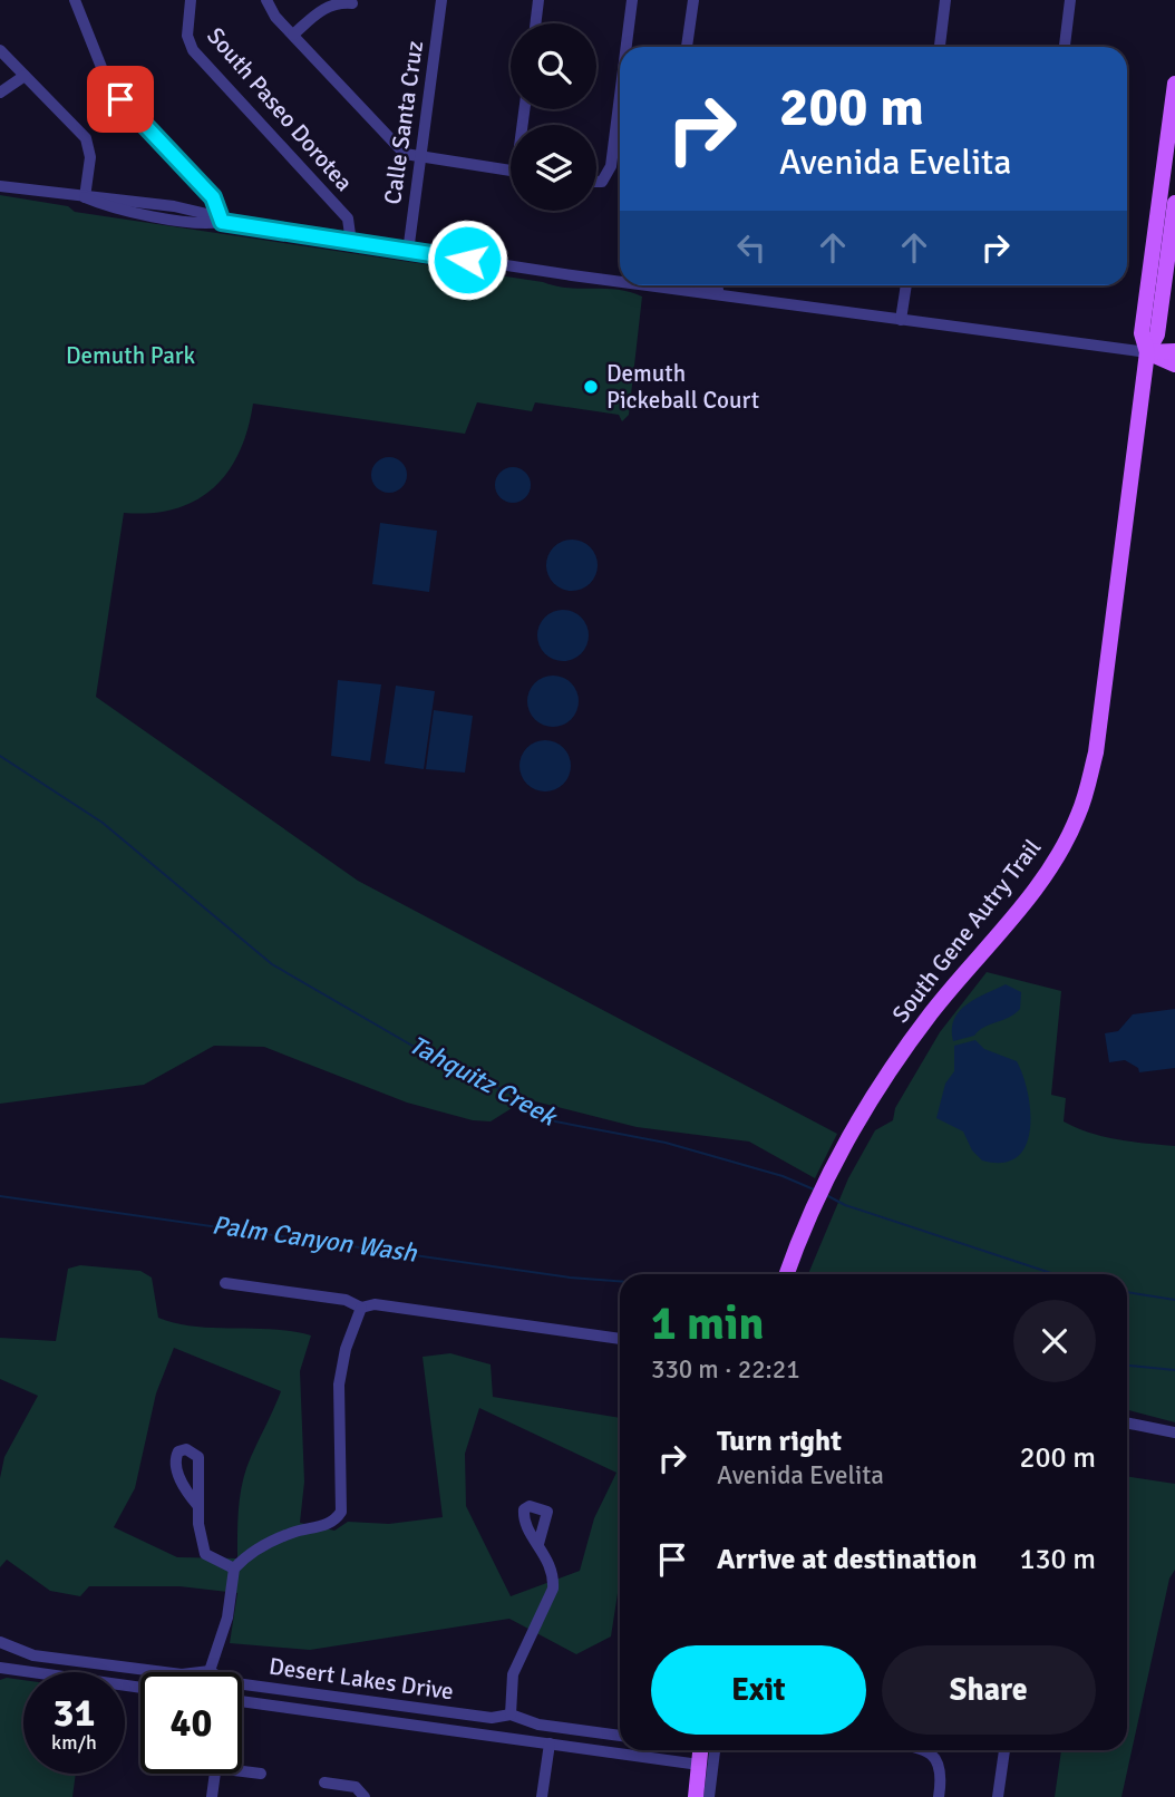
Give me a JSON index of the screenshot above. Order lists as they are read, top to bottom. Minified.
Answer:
{"streets":{"main road":["South Gene Autry Trail"],"street":["South Paseo Dorotea","Calle Santa Cruz","Desert Lakes Drive"]},"water":["Tahquitz Creek","Palm Canyon Wash"],"parks":["Demuth Park"],"places":["Demuth Pickeball Court"],"page":{"turn":["200 m","Avenida Evelita"],"heading":["1 min","330 m · 22:21"],"list":[{"name":"Turn right","note":"Avenida Evelita","value":"200 m"},{"name":"Arrive at destination","value":"130 m"}],"buttons":["Exit","Share"],"speed":"31 km/h","limit":"40"}}
